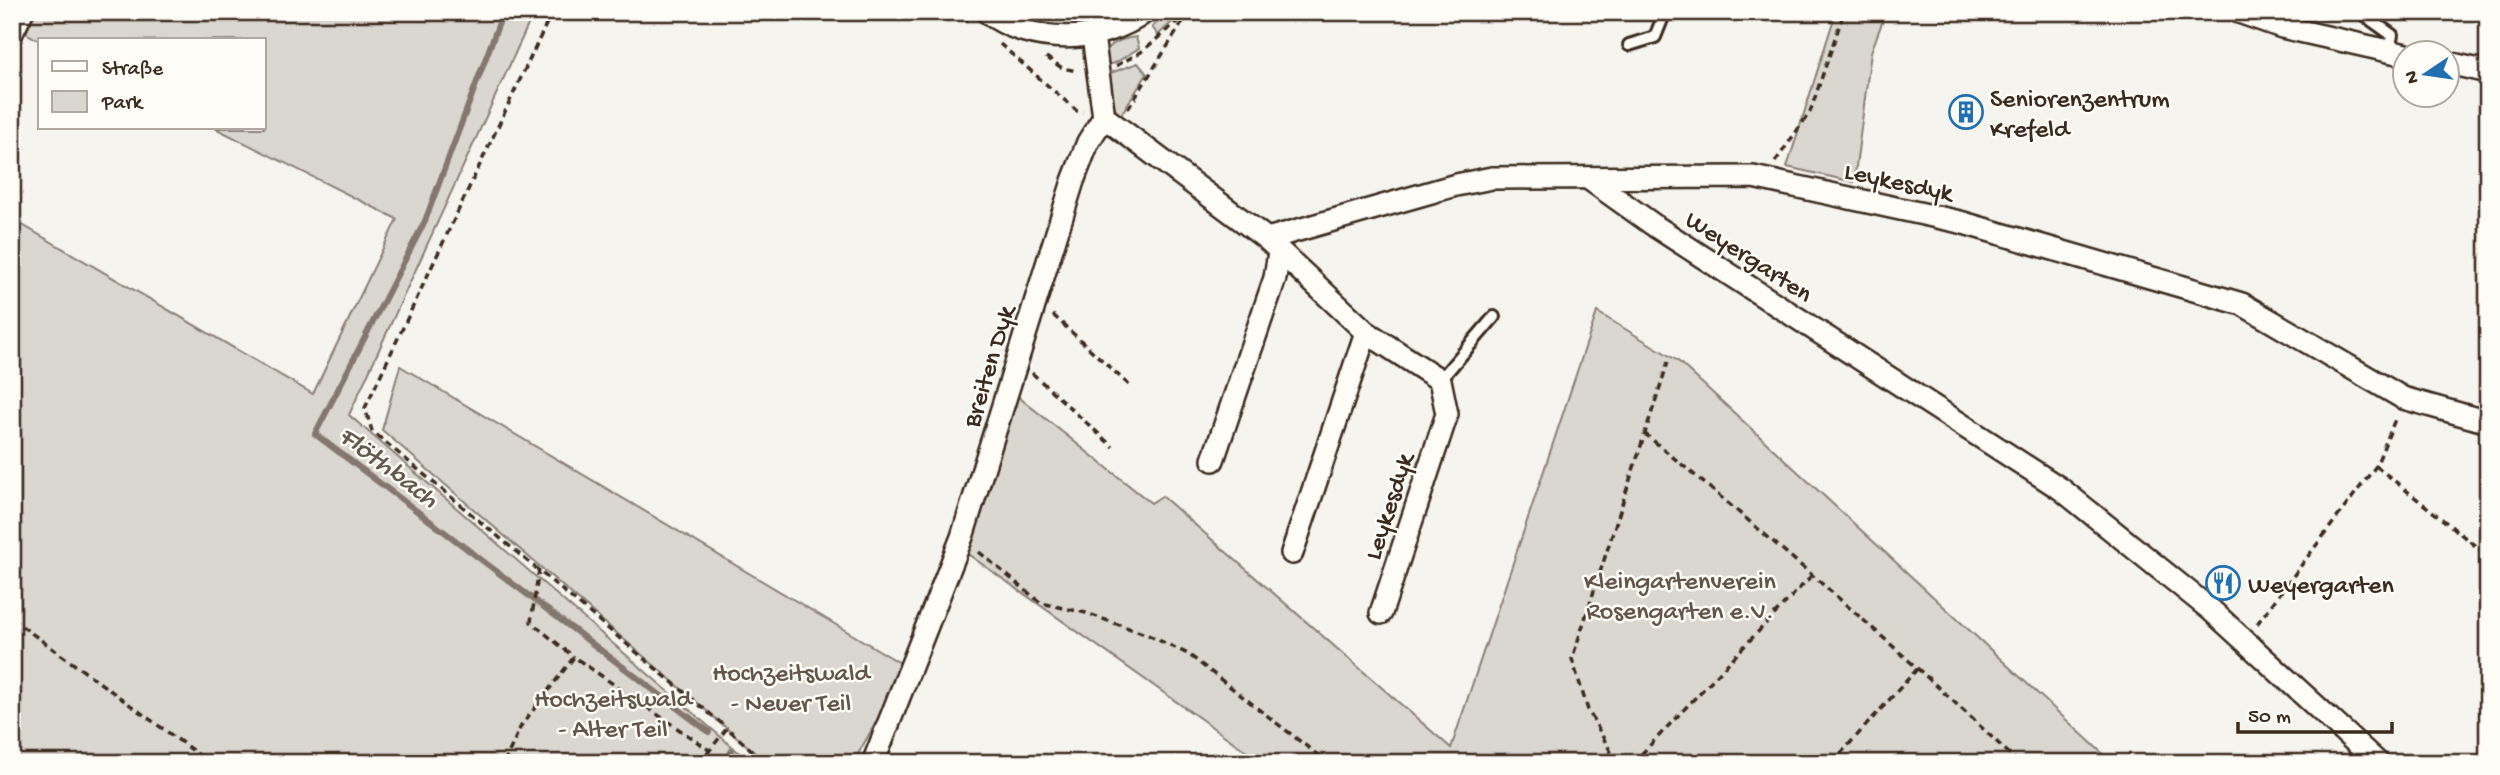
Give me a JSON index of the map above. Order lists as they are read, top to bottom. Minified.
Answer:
{"streets":{"street":["Leykesdyk","Weyergarten","Breiten Dyk"]},"crossings":[["Leykesdyk","Weyergarten"]],"water":["Flöthbach"],"parks":["Kleingartenverein Rosengarten e.V.","Hochzeitswald - Neuer Teil","Hochzeitswald - Alter Teil"],"places":{"building":["Seniorenzentrum Krefeld"],"restaurant":["Weyergarten"]},"legend":["Straße","Park"],"scale_bar":"50 m","north":"left"}
